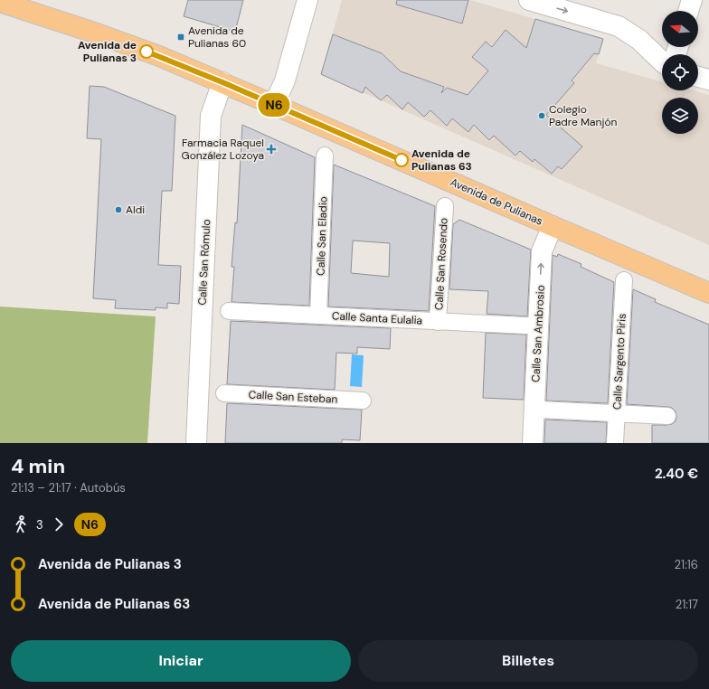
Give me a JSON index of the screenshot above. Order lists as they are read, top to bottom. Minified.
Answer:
{"streets":{"main road":["Avenida de Pulianas"],"street":["Calle San Eladio","Calle San Rómulo","Calle San Rosendo","Calle Santa Eulalia","Calle San Ambrosio","Calle Sargento Piris","Calle San Esteban"]},"crossings":[["Avenida de Pulianas","Calle San Rómulo"],["Avenida de Pulianas","Calle San Ambrosio"],["Calle San Eladio","Calle Santa Eulalia"],["Calle San Rosendo","Calle Santa Eulalia"]],"one_way":["Calle San Ambrosio"],"places":{"transit":["Avenida de Pulianas 60"],"other":["Avenida de Pulianas 3","Colegio Padre Manjón","Avenida de Pulianas 63","Aldi"],"health":["Farmacia Raquel González Lozoya"]},"lines":["bus line N6"],"north":"left","page":{"on_map":"N6","heading":["4 min","21:13 – 21:17 · Autobús","2.40 €"],"legs":["3","N6"],"list":[{"name":"Avenida de Pulianas 3","value":"21:16"},{"name":"Avenida de Pulianas 63","value":"21:17"}],"buttons":["Iniciar","Billetes"]}}
